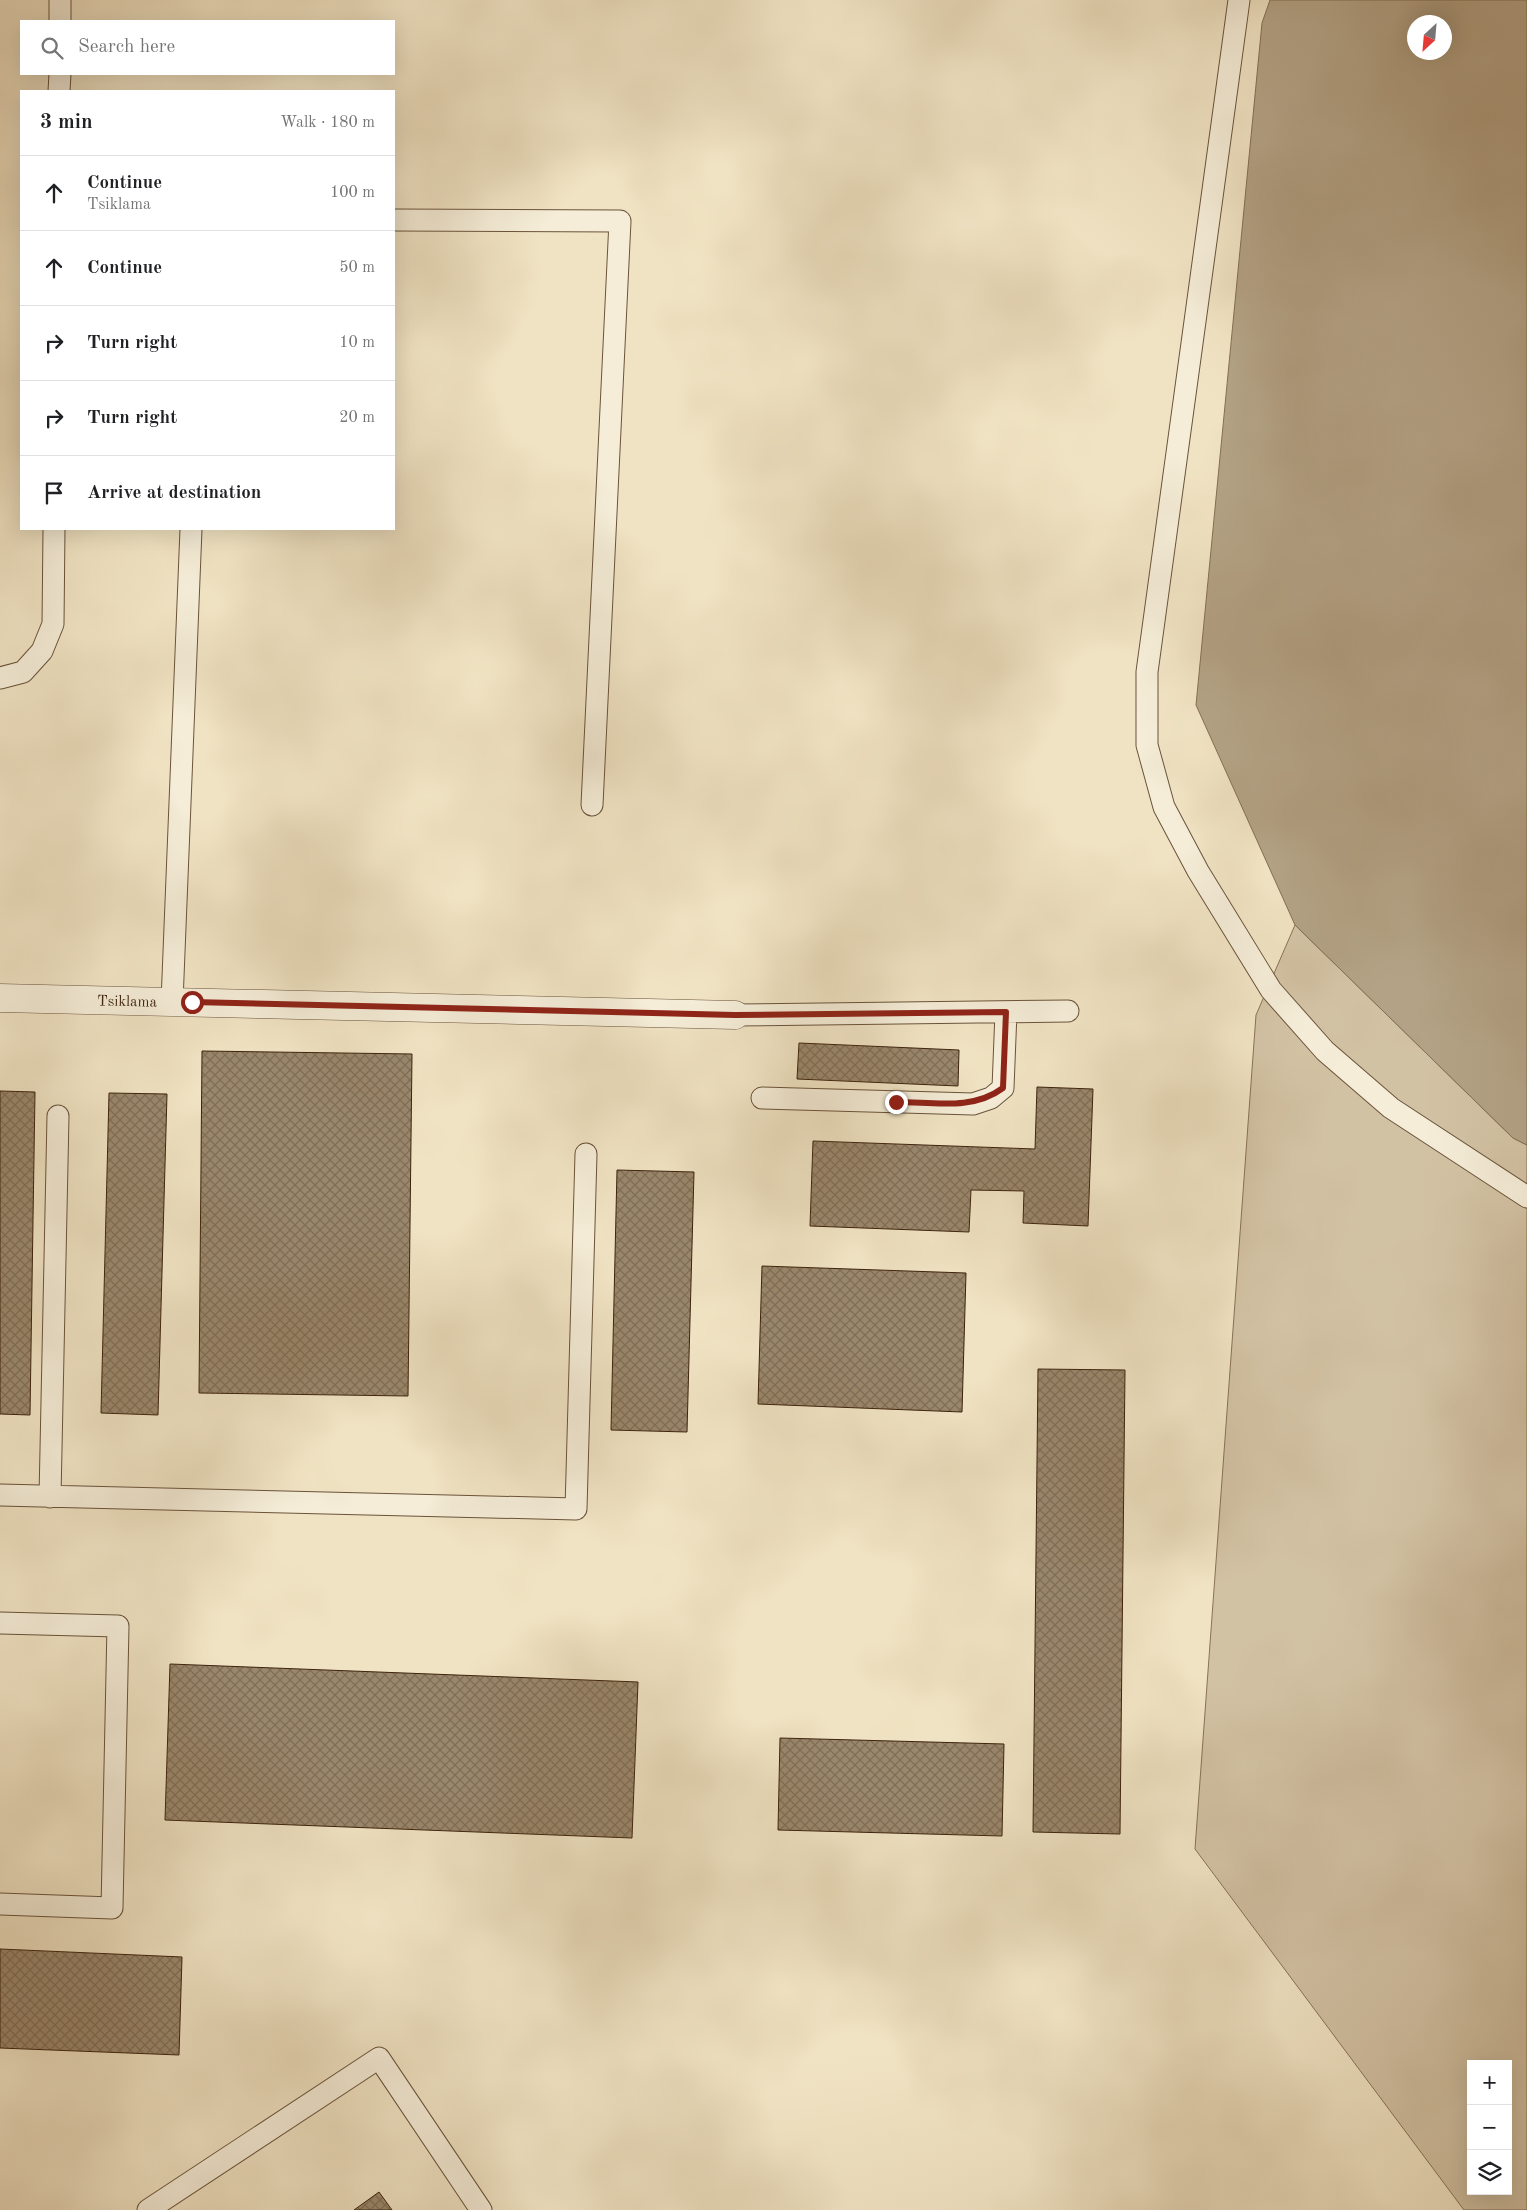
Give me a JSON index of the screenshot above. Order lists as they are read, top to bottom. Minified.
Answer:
{"streets":{"street":["Tsiklama"]},"north":"bottom left","page":{"search":"Search here","heading":["3 min","Walk · 180 m"],"list":[["Continue","Tsiklama","100 m"],["Continue","50 m"],["Turn right","10 m"],["Turn right","20 m"],"Arrive at destination"],"map_buttons":["+","−"]}}
